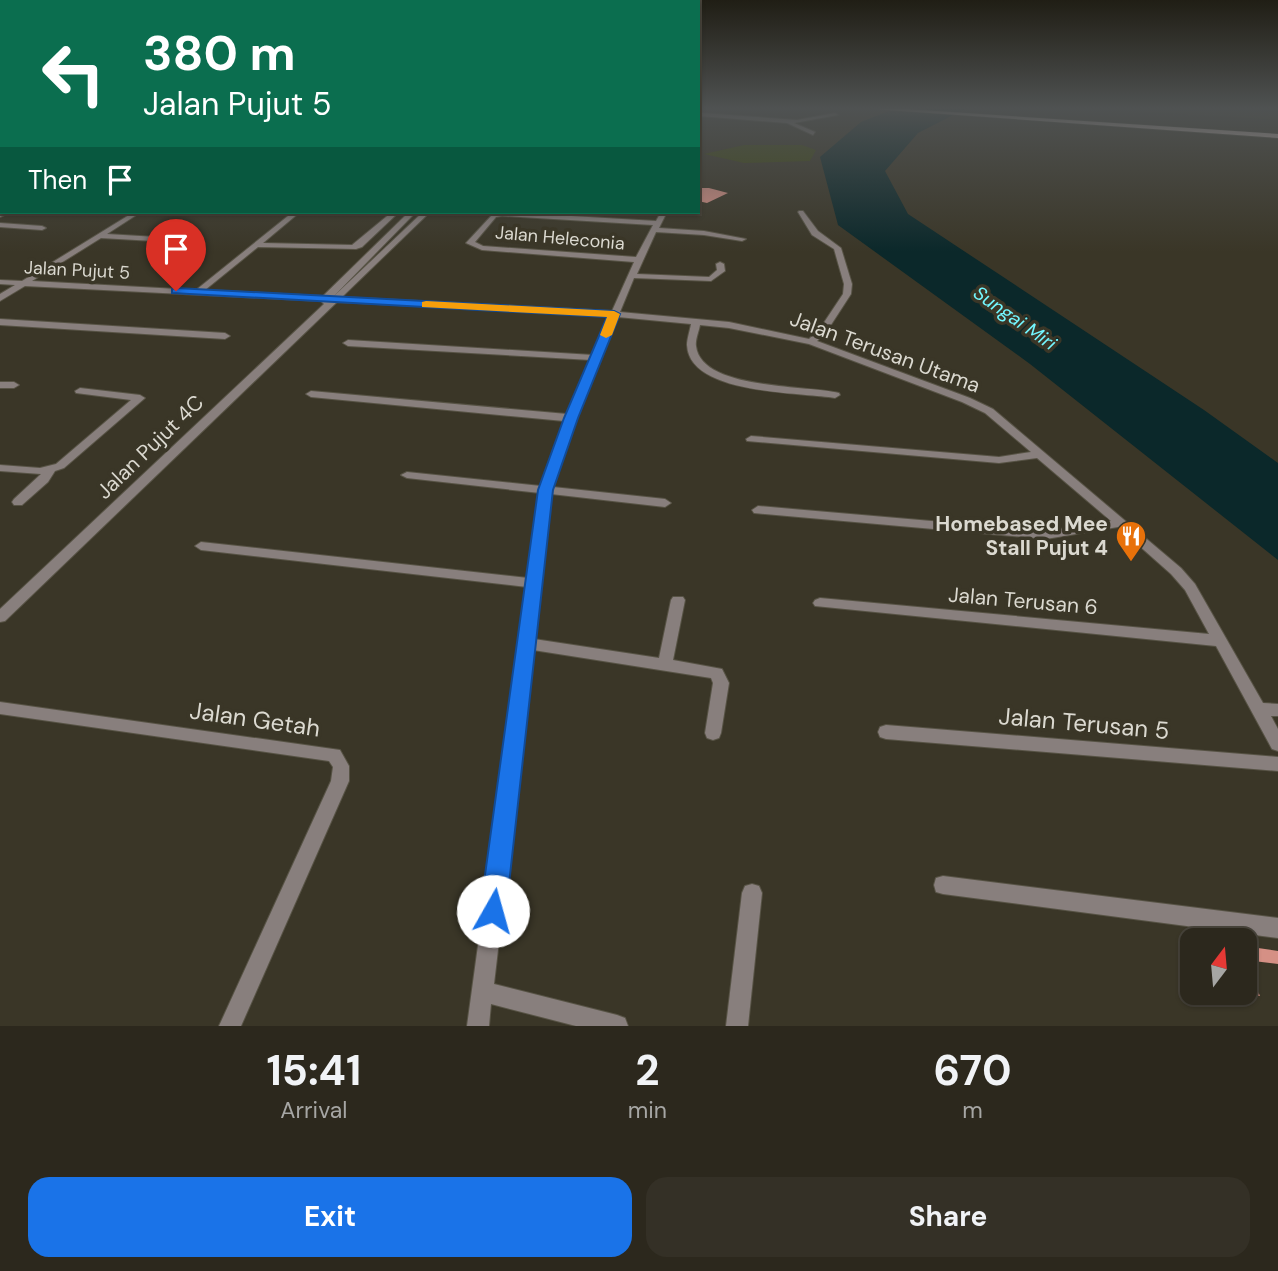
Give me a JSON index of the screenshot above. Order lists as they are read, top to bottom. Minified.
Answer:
{"streets":{"street":["Jalan Heleconia","Jalan Pujut 5","Jalan Terusan Utama","Jalan Pujut 4C","Jalan Terusan 6","Jalan Getah","Jalan Terusan 5"]},"crossings":[["Jalan Pujut 5","Jalan Terusan Utama"],["Jalan Pujut 5","Jalan Pujut 4C"],["Jalan Terusan Utama","Jalan Terusan 6"]],"water":["Sungai Miri"],"places":{"restaurant":["Homebased Mee Stall Pujut 4"]},"north":"top","page":{"turn":["380 m","Jalan Pujut 5"],"then":"Then","eta":["15:41","Arrival","2","min","670","m"],"buttons":["Exit","Share"]}}
